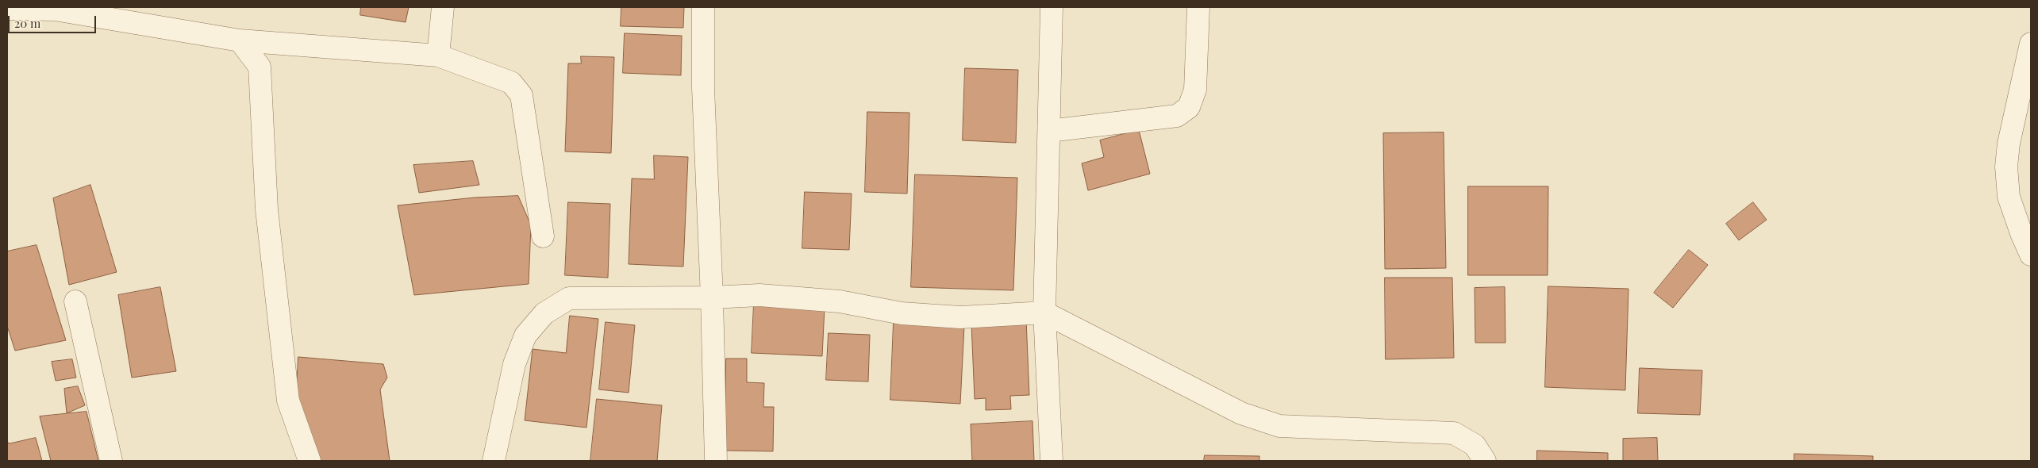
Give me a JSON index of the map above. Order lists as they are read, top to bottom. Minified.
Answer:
{"scale_bar":"20 m"}
